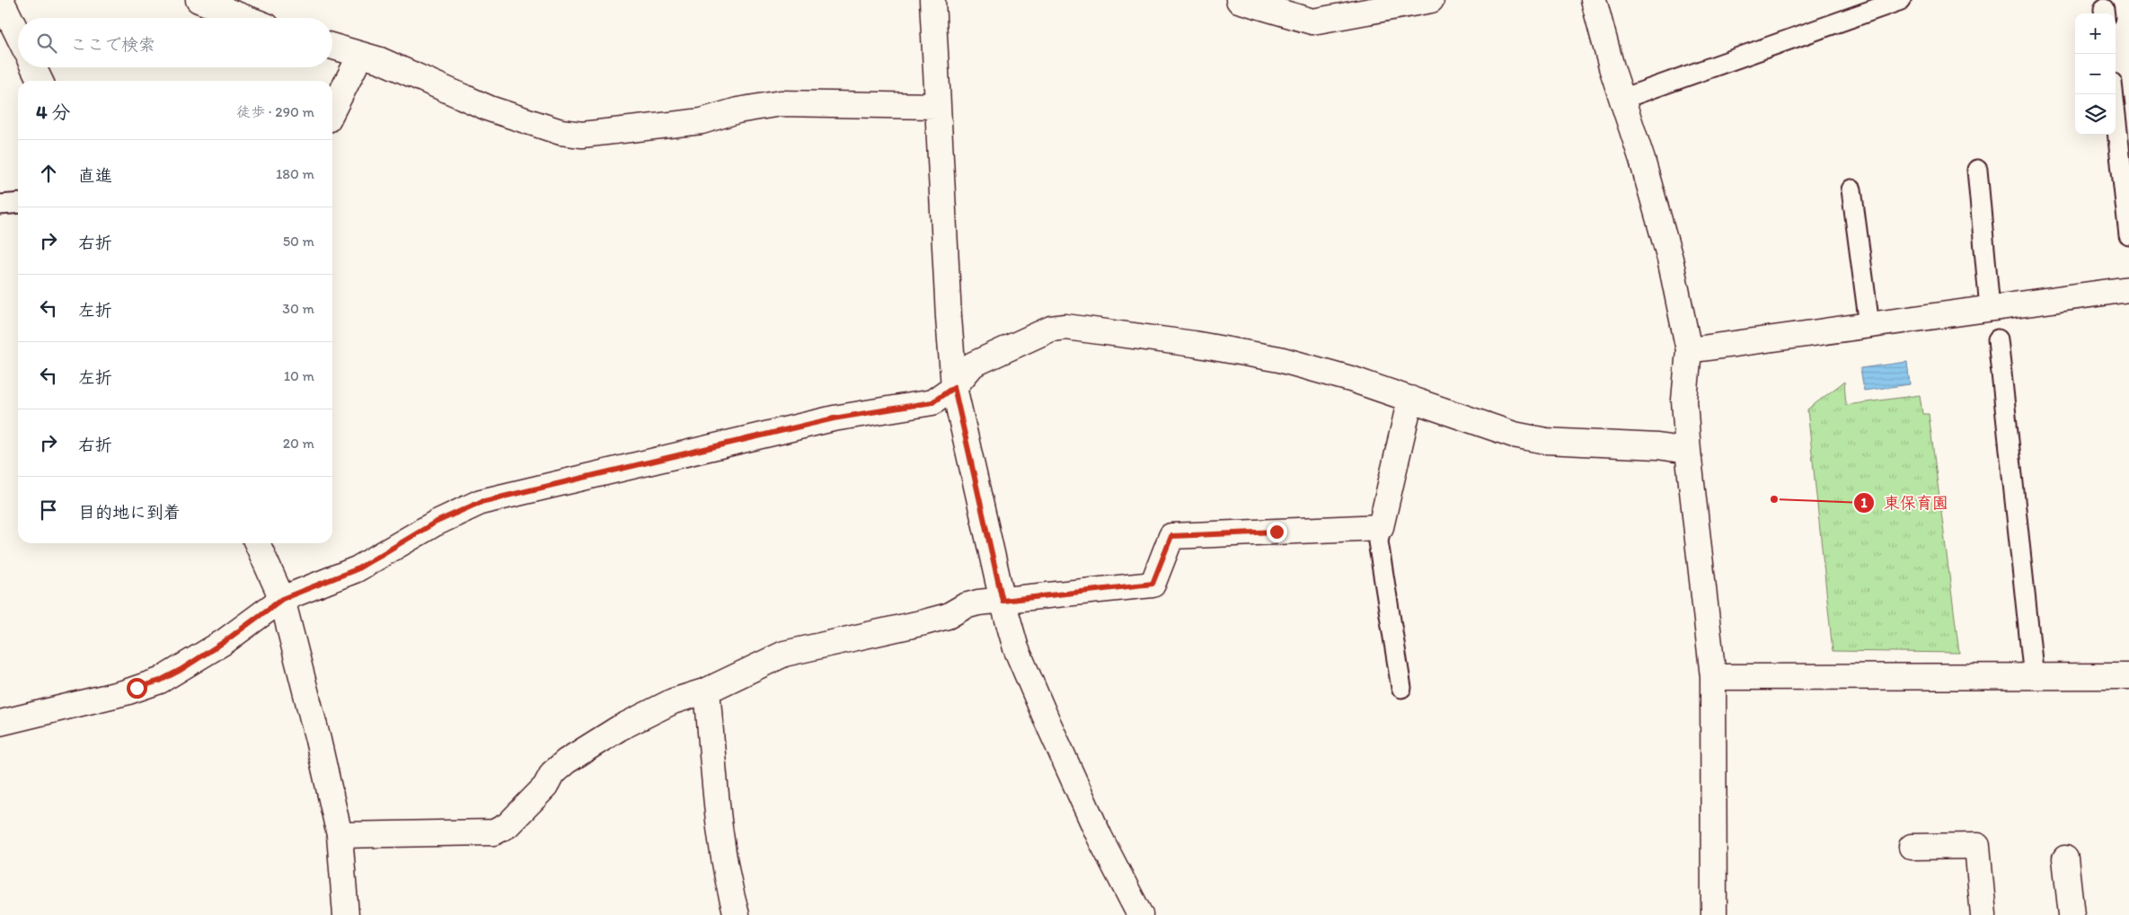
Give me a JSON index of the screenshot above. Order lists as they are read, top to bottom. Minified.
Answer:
{"places":["東保育園"],"page":{"map_buttons":["+","−"],"search":"ここで検索","heading":["4 分","徒歩 · 290 m"],"list":[["直進","180 m"],["右折","50 m"],["左折","30 m"],["左折","10 m"],["右折","20 m"],"目的地に到着"]}}
